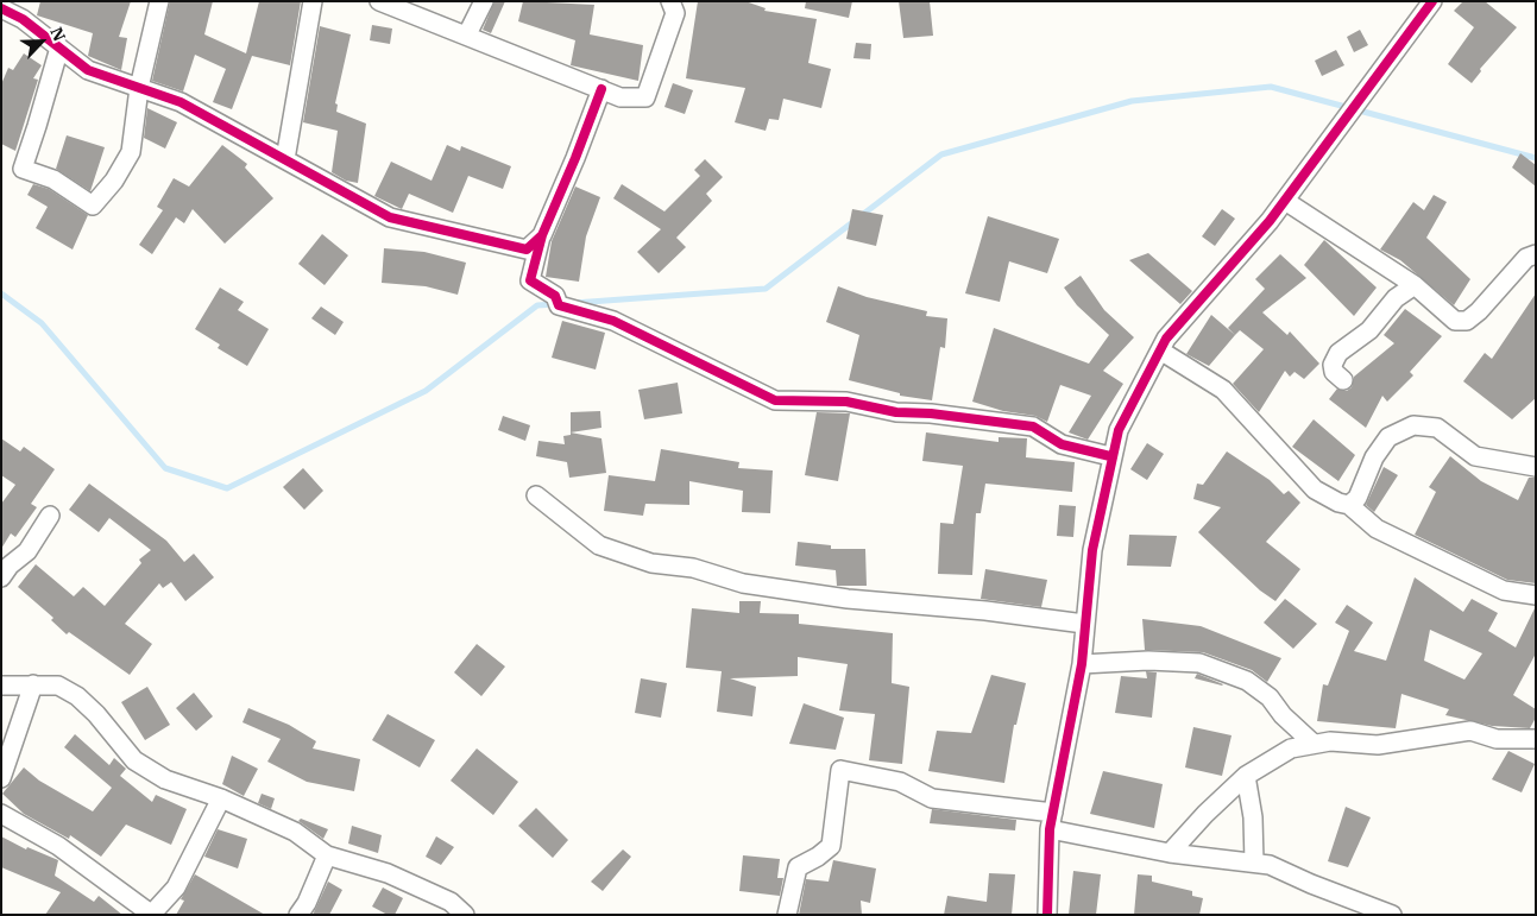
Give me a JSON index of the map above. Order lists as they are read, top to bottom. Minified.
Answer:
{"north":"top right"}
